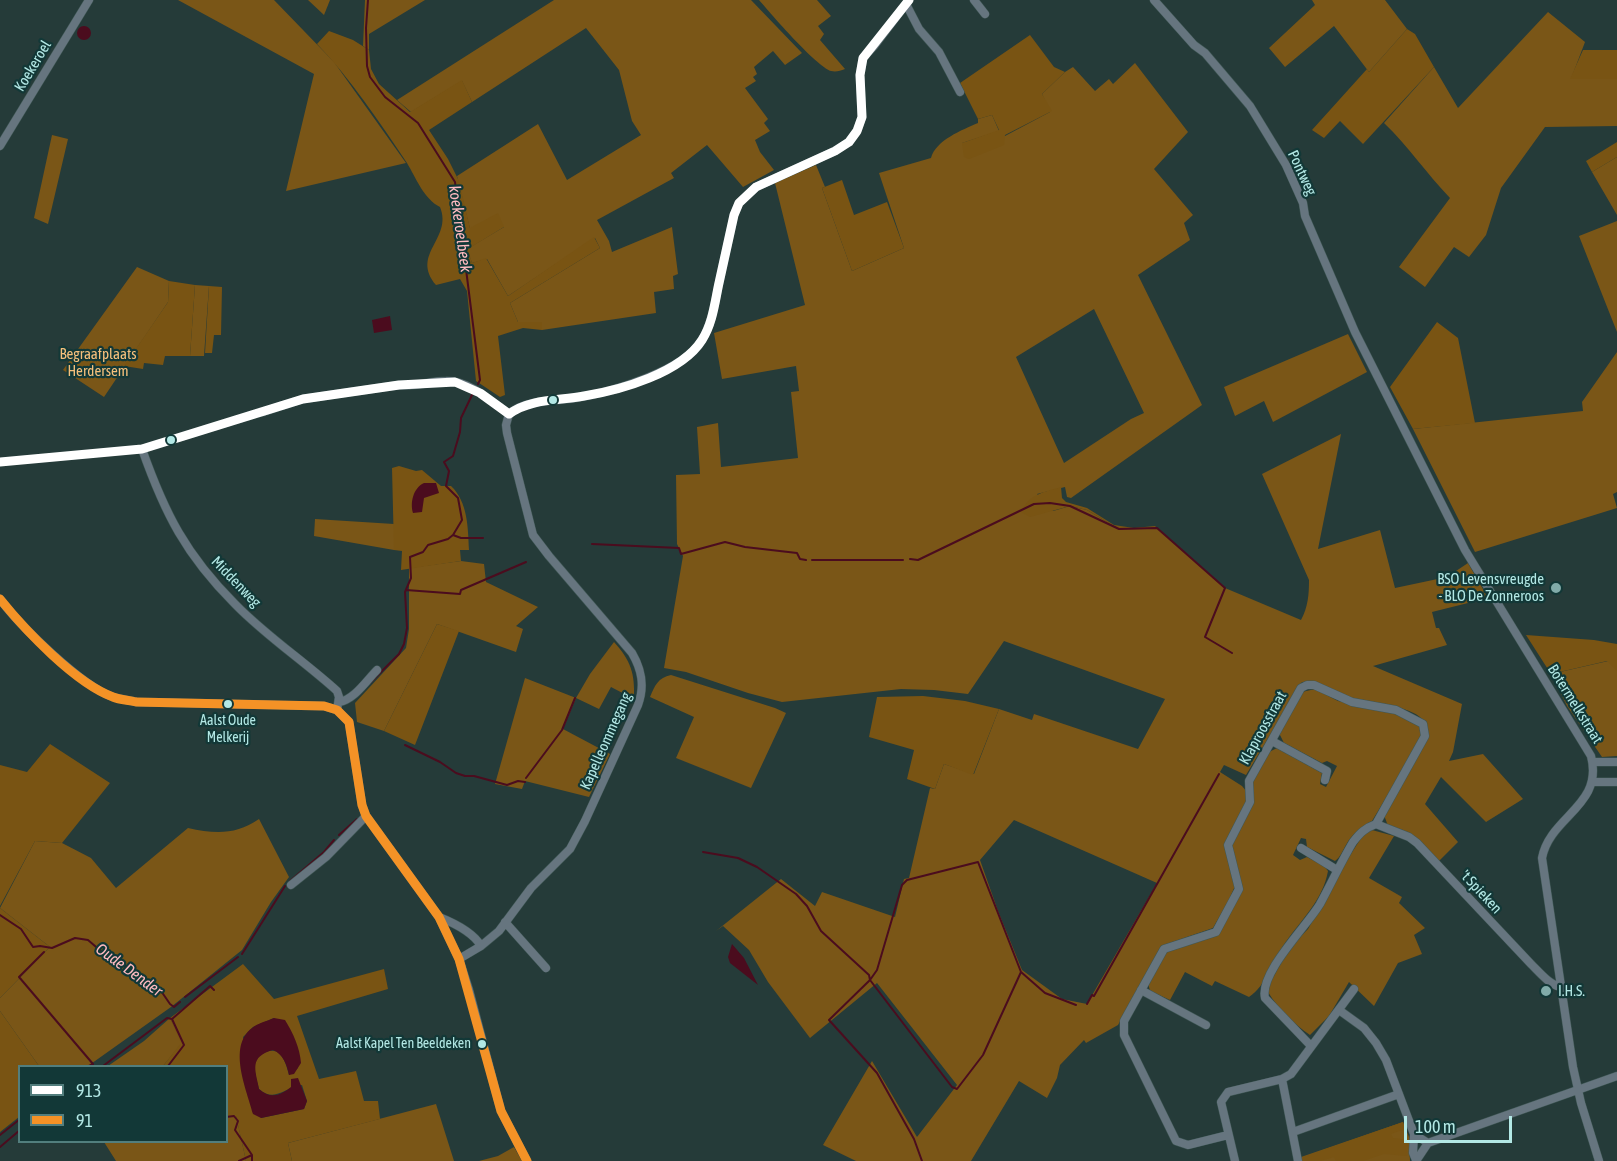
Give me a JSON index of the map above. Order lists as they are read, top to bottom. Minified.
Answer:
{"streets":{"street":["Koekeroel","Pontweg","Middenweg","Botermelkstraat","Klaproosstraat","Kapelleommegang","'t Spieken"]},"crossings":[["Pontweg","Botermelkstraat"],["Botermelkstraat","'t Spieken"],["Klaproosstraat","'t Spieken"]],"water":["koekeroelbeek","Oude Dender"],"parks":["Begraafplaats Herdersem"],"places":["BSO Levensvreugde - BLO De Zonneroos","Aalst Oude Melkerij","I.H.S.","Aalst Kapel Ten Beeldeken"],"lines":["transit line 913","transit line 91"],"legend":["913","91"],"scale_bar":"100 m"}
